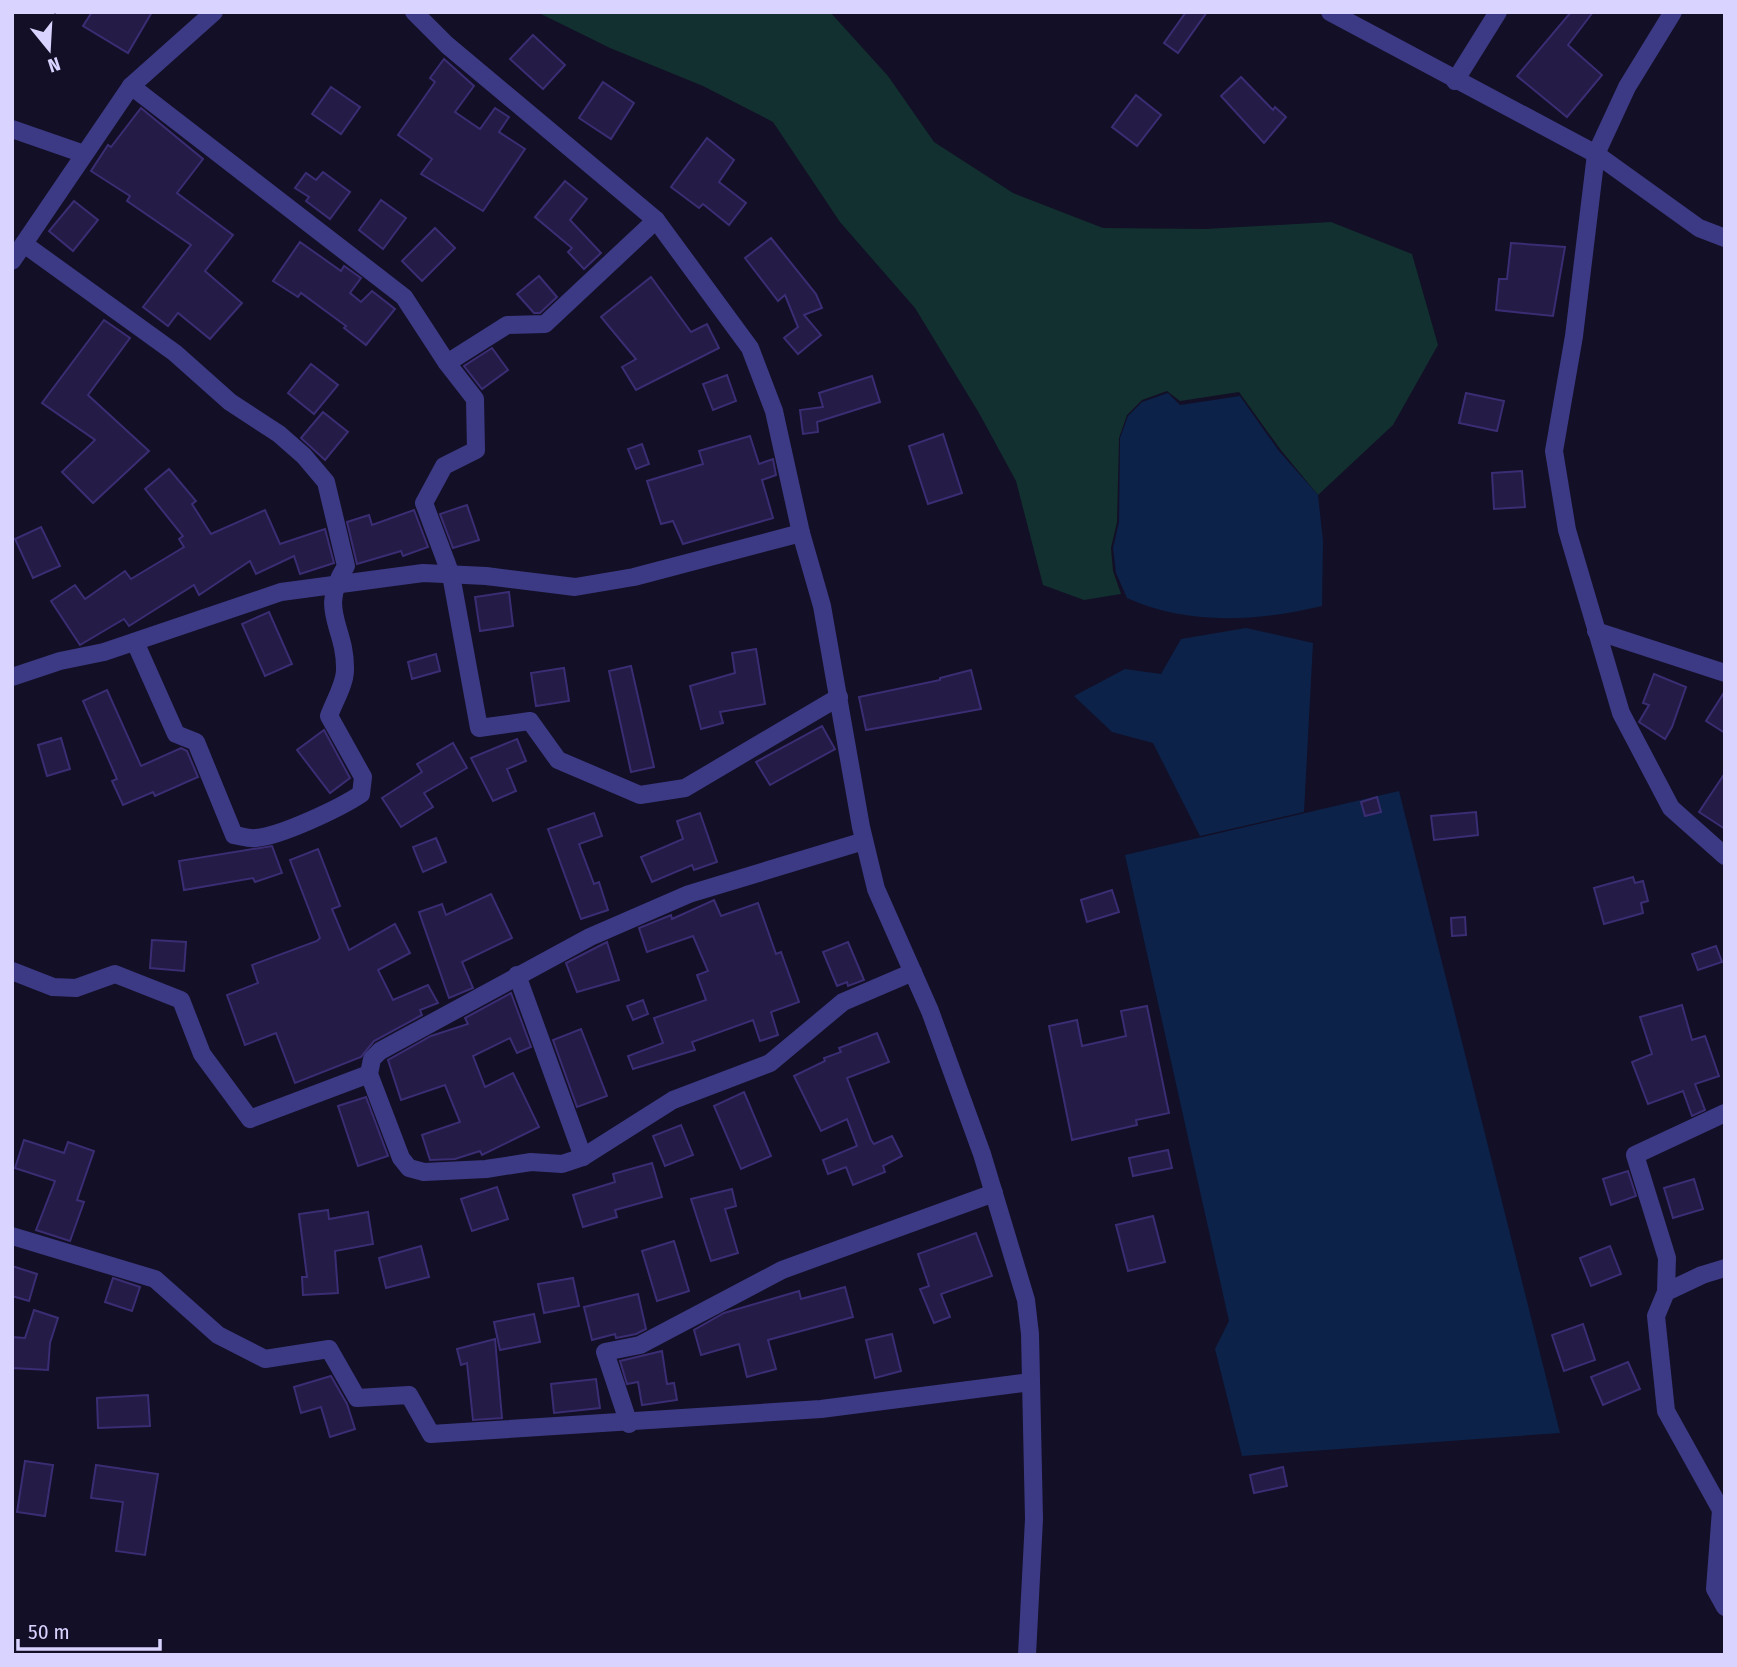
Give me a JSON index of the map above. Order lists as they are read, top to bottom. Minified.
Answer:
{"scale_bar":"50 m","north":"bottom"}
